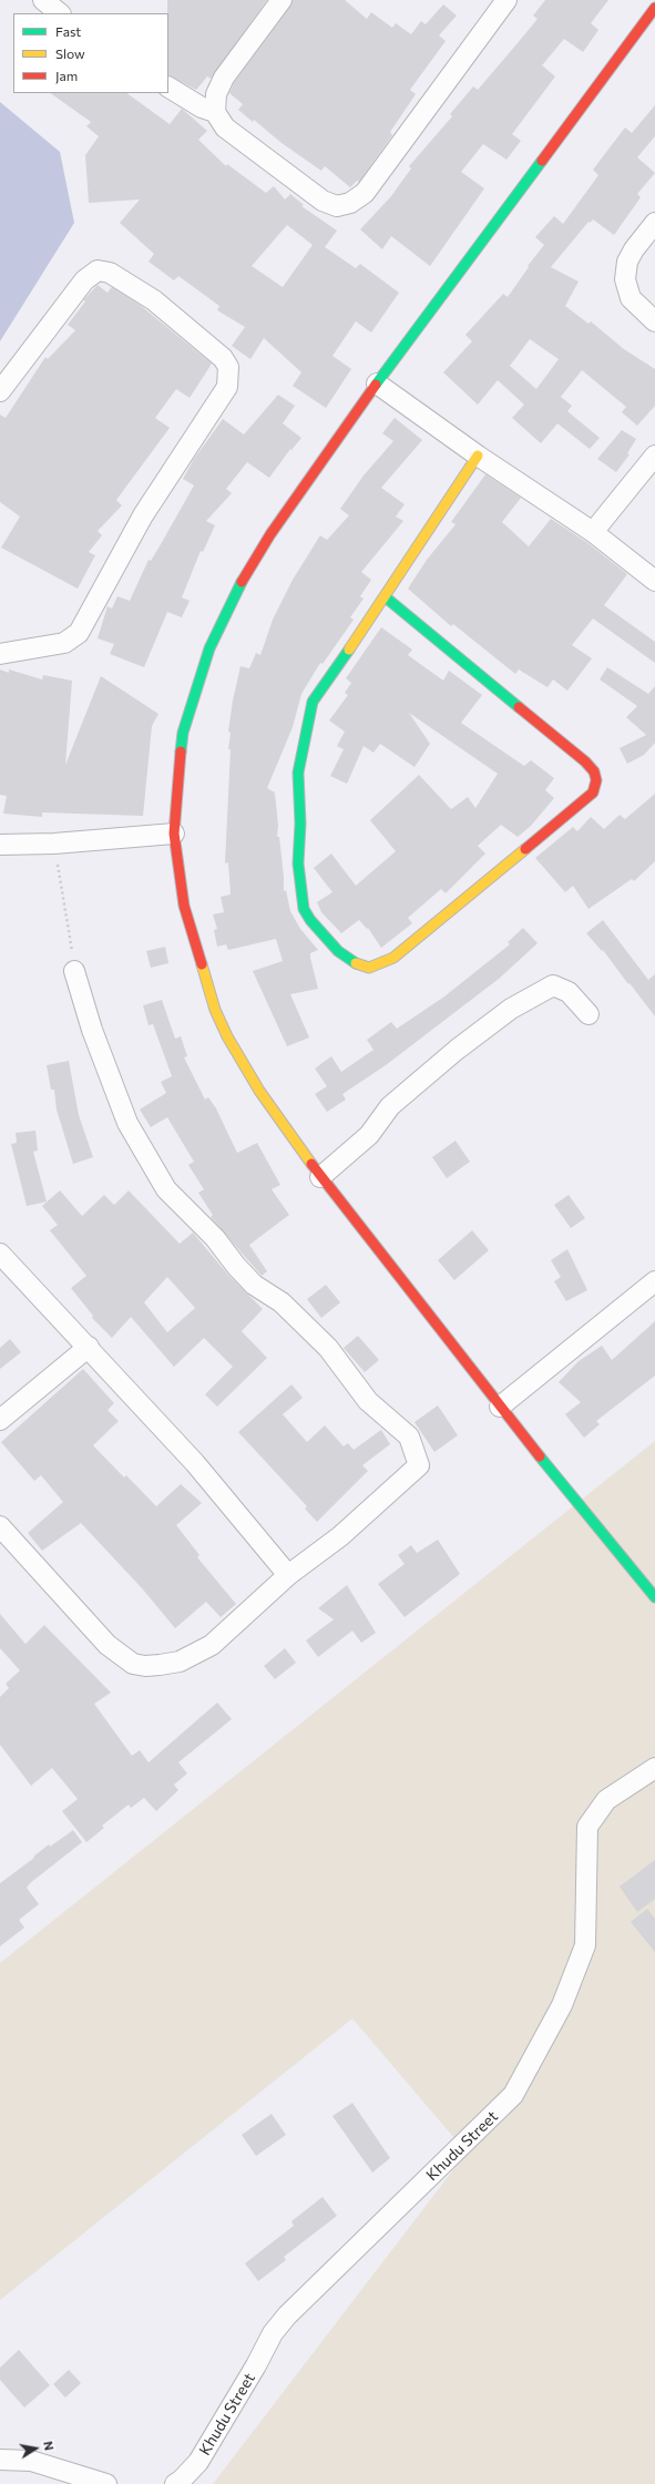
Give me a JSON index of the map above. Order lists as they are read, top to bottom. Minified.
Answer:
{"streets":{"street":["Khudu Street"]},"legend":["Fast","Slow","Jam"],"north":"right"}
